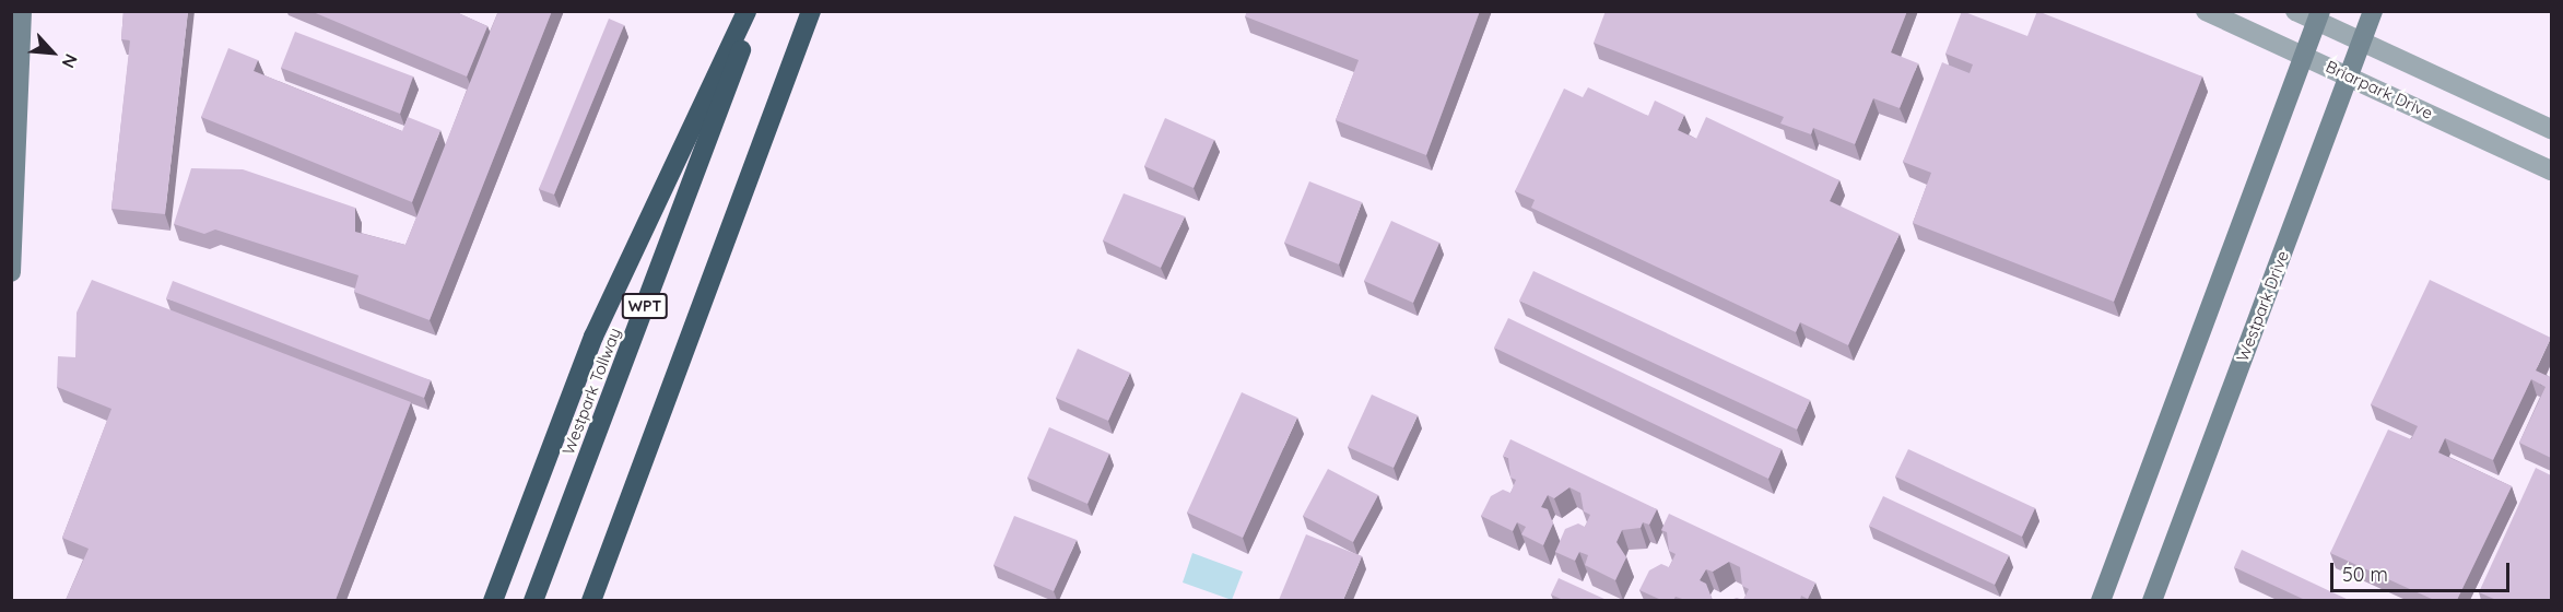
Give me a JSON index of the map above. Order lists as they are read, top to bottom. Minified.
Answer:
{"streets":{"highway":["WPT","Westpark Tollway"],"main road":["Westpark Drive"],"street":["Briarpark Drive"]},"crossings":[["Briarpark Drive","Westpark Drive"]],"scale_bar":"50 m","north":"bottom right"}
